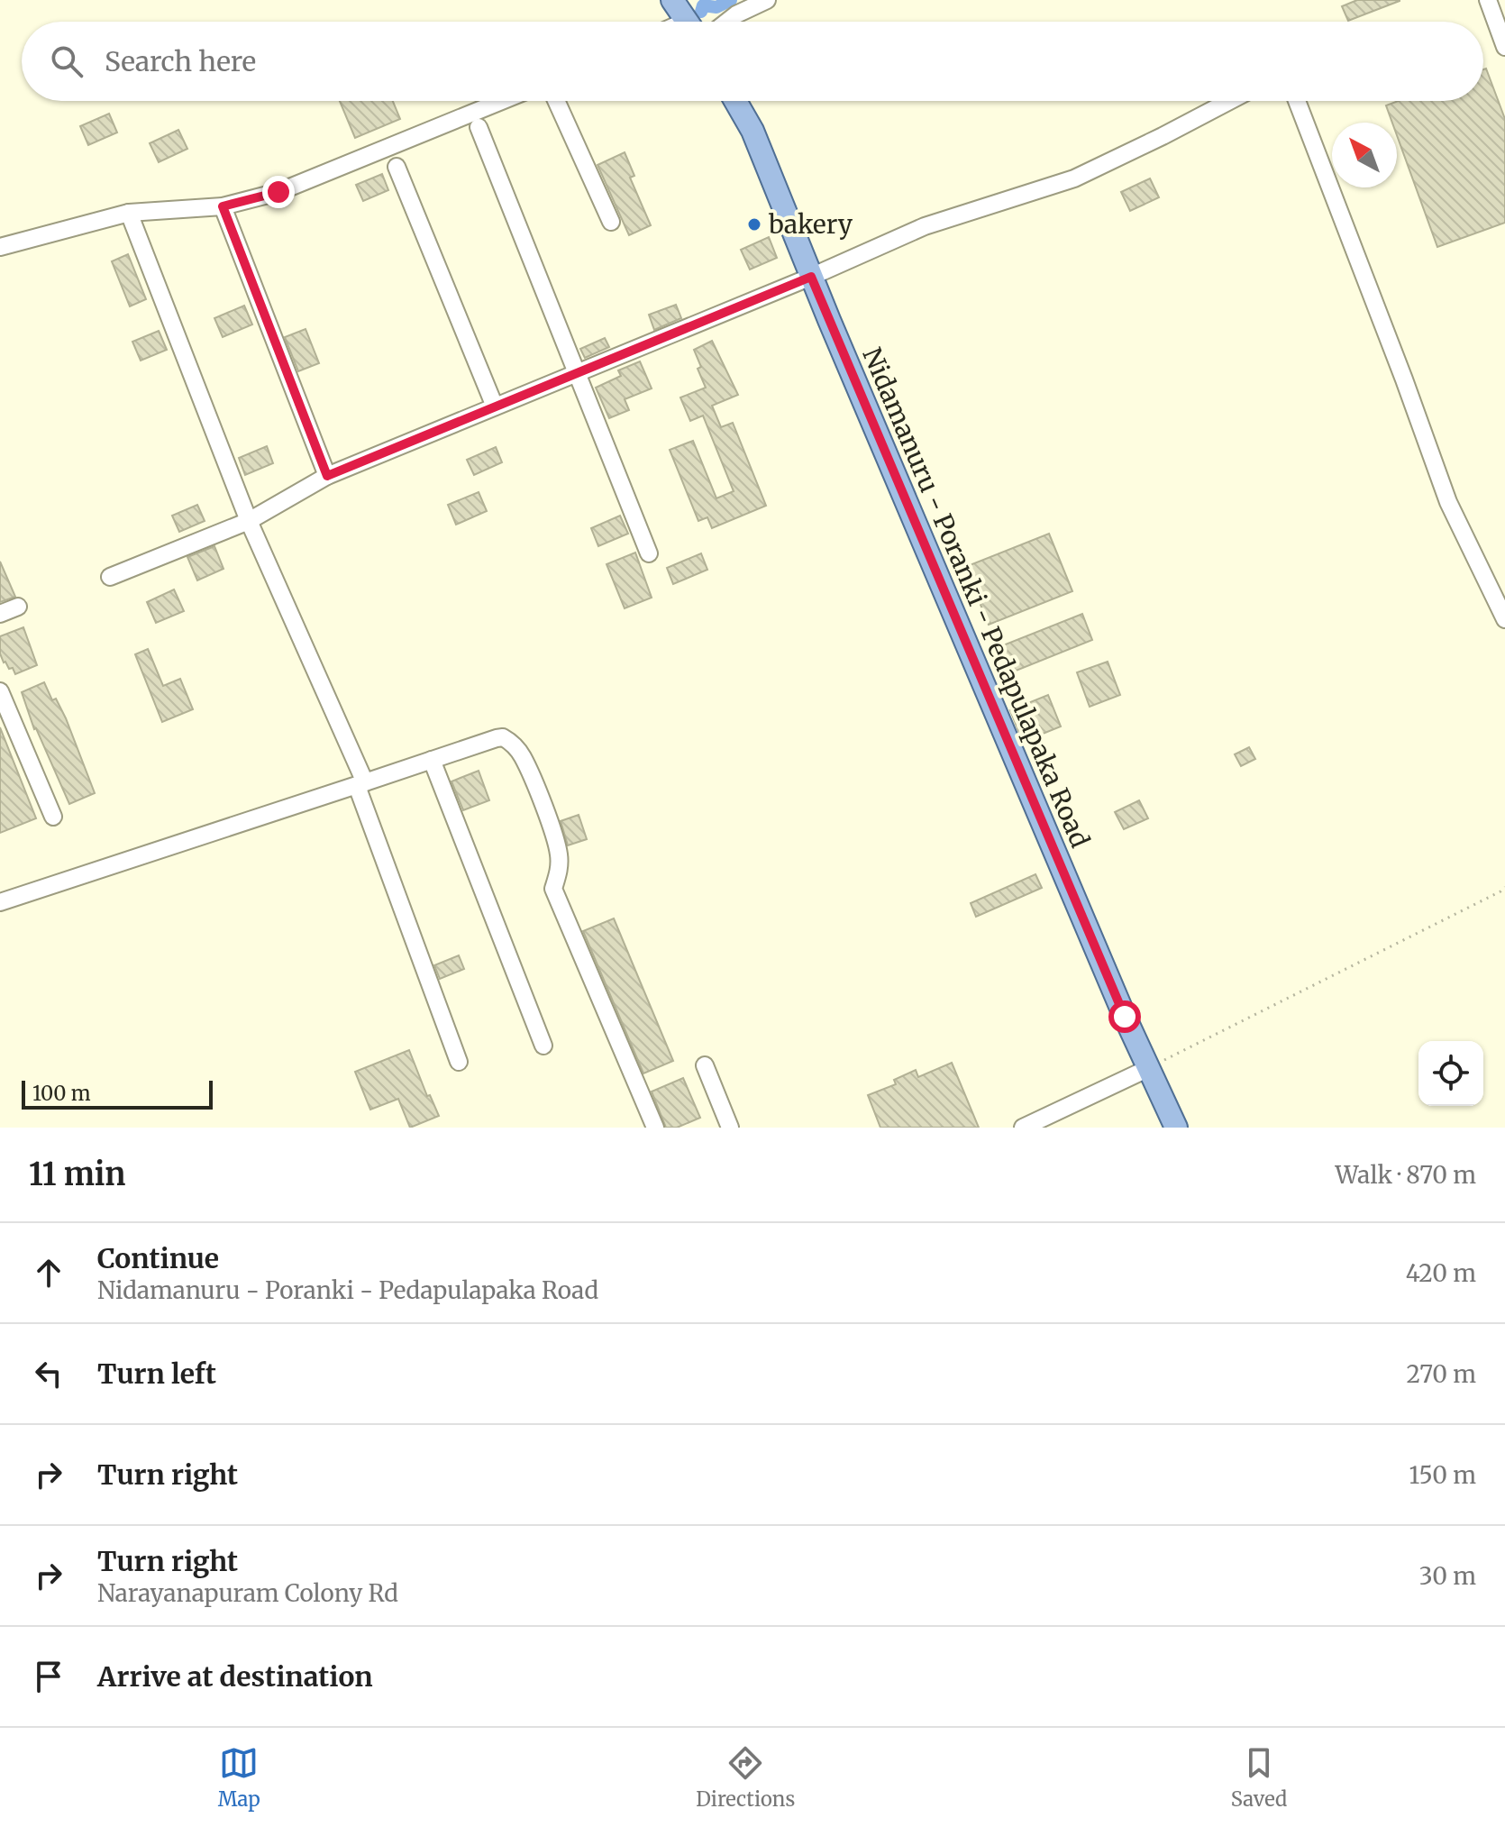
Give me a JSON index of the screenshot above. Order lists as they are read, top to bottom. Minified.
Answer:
{"streets":{"main road":["Nidamanuru - Poranki - Pedapulapaka Road"]},"places":["bakery"],"scale_bar":"100 m","north":"top left","page":{"search":"Search here","scale":"100 m","heading":["11 min","Walk · 870 m"],"list":[["Continue","Nidamanuru - Poranki - Pedapulapaka Road","420 m"],["Turn left","270 m"],["Turn right","150 m"],["Turn right","Narayanapuram Colony Rd","30 m"],"Arrive at destination"],"nav":["Map","Directions","Saved"]}}
